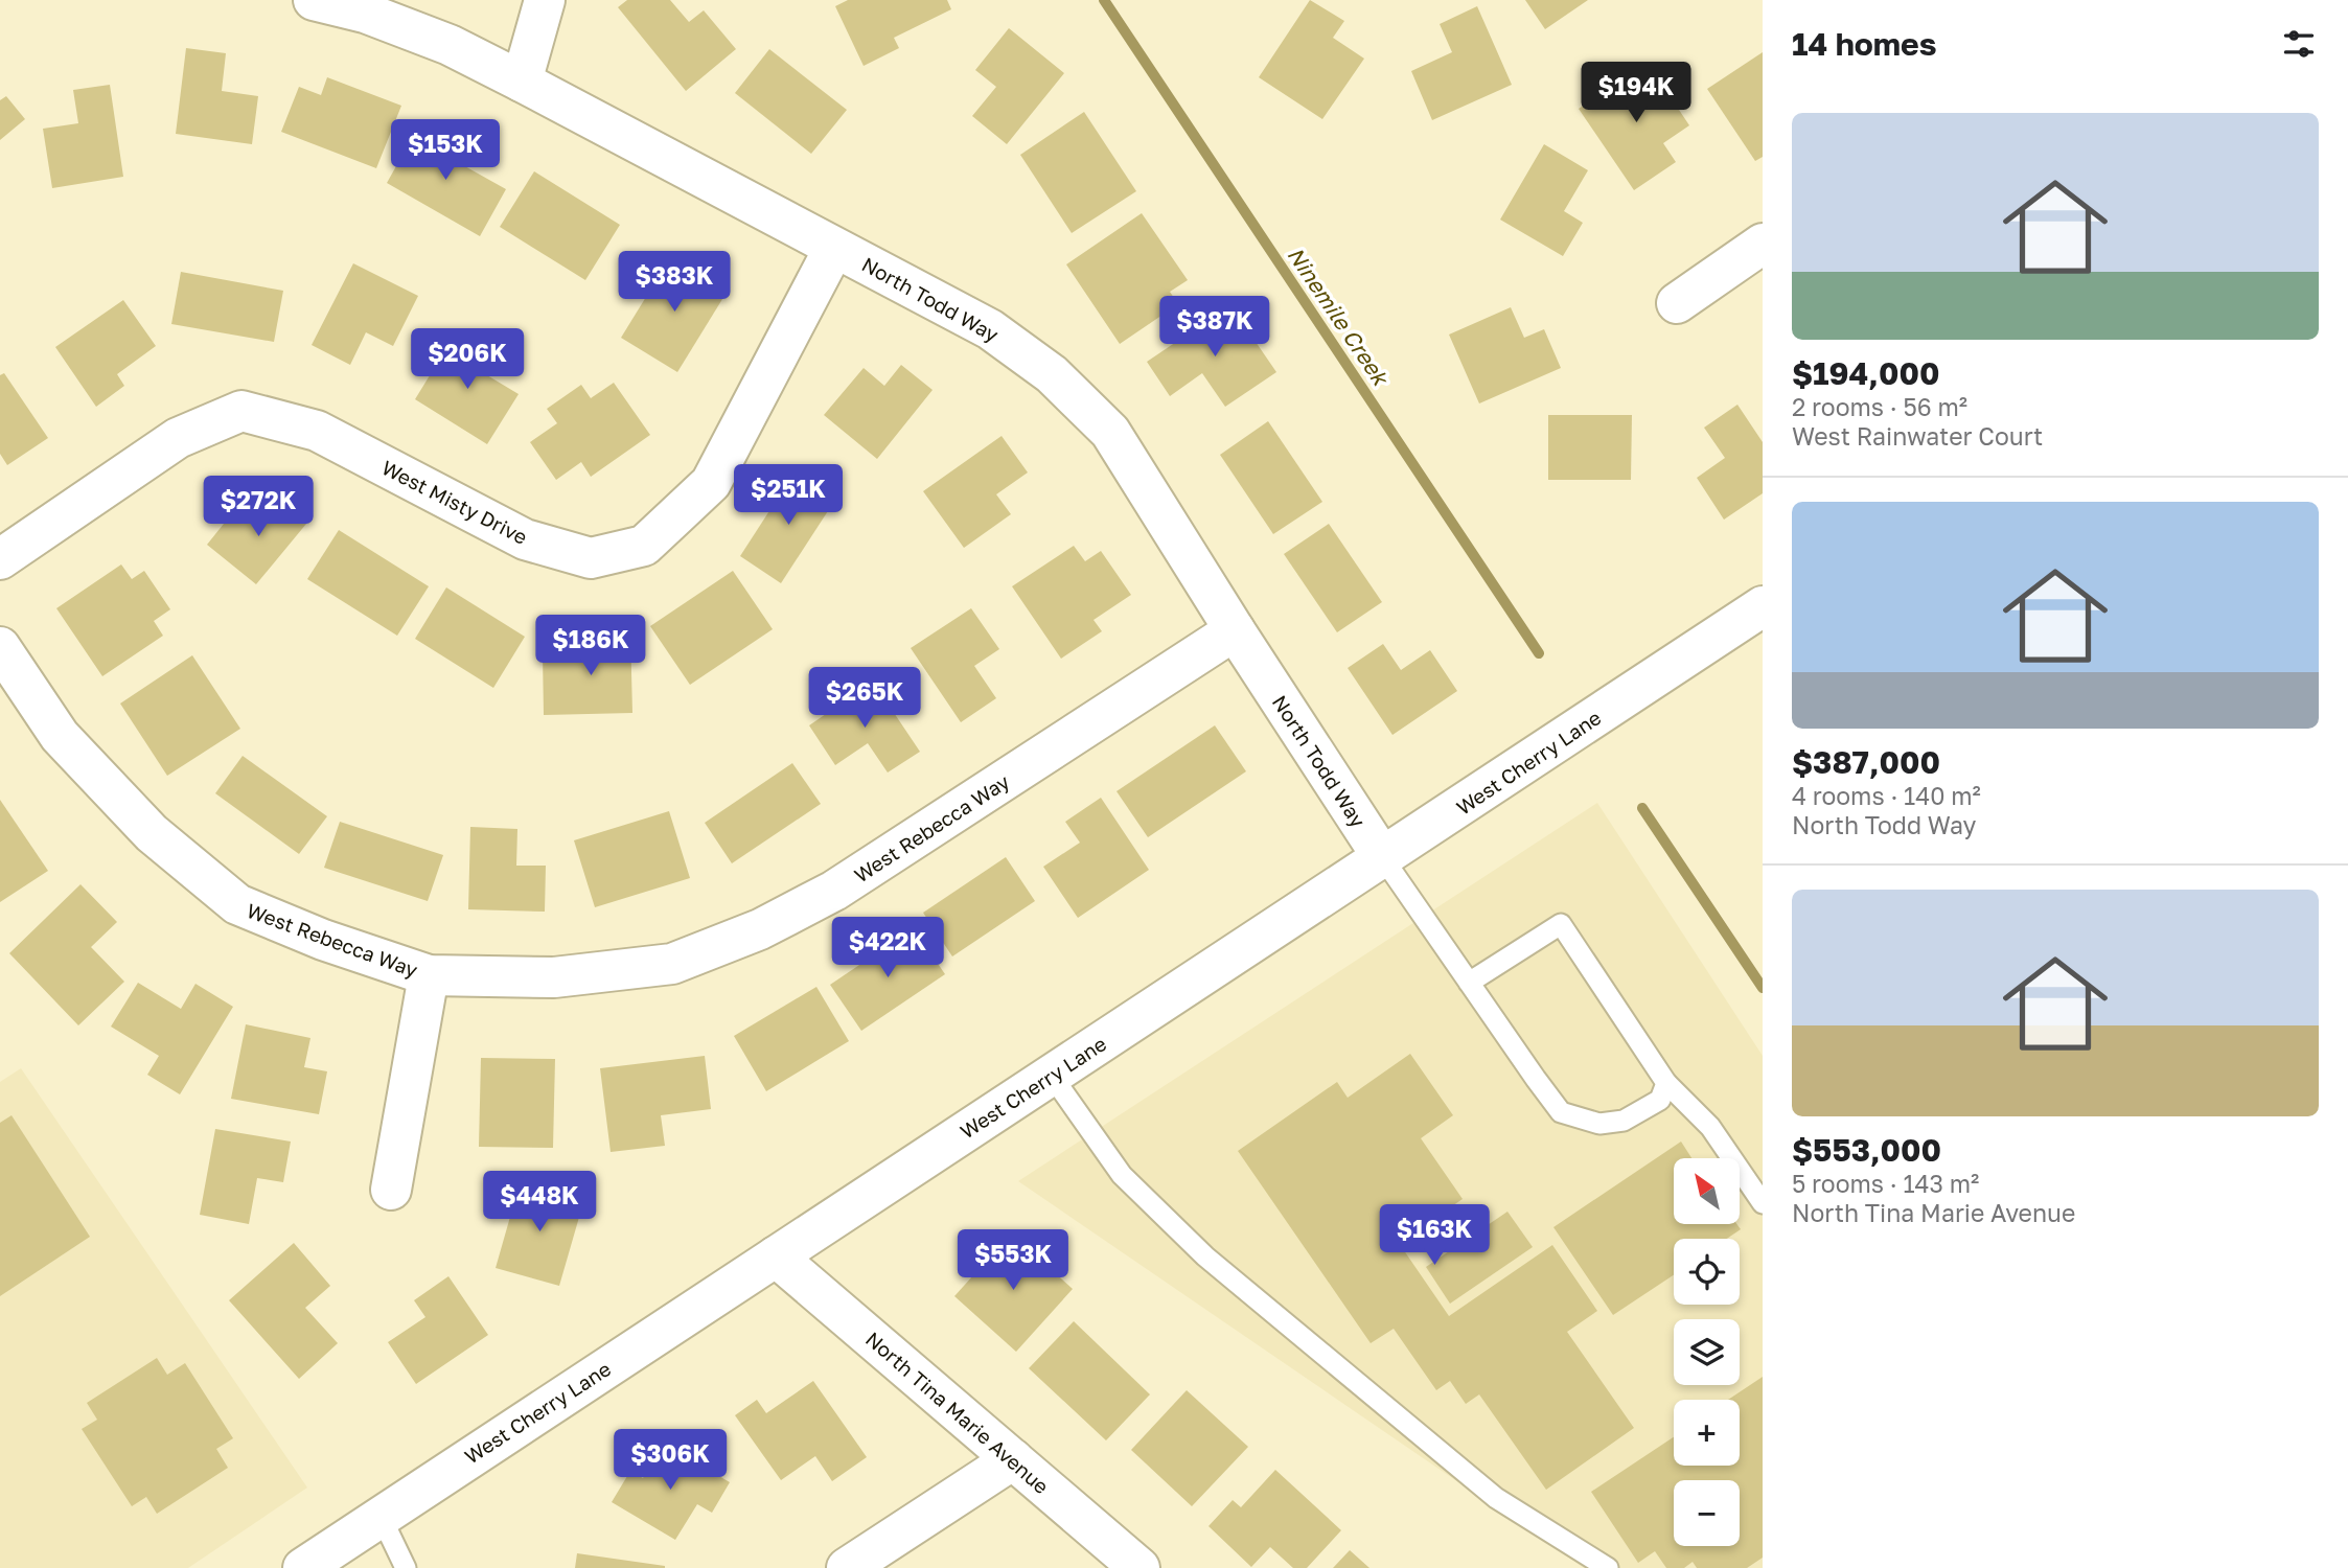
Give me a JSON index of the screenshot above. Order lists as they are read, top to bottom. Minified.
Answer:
{"streets":{"street":["North Todd Way","West Misty Drive","West Cherry Lane","West Rebecca Way","North Tina Marie Avenue"]},"crossings":[["North Todd Way","West Misty Drive"],["North Todd Way","West Cherry Lane"],["North Todd Way","West Rebecca Way"],["West Cherry Lane","North Tina Marie Avenue"]],"water":["Ninemile Creek"],"north":"top left","page":{"heading":"14 homes","price":["$194K","$153K","$383K","$387K","$206K","$251K","$272K","$186K","$265K","$422K","$448K","$163K","$553K","$306K"],"list":[{"name":"$194,000","note":"2 rooms · 56 m² · West Rainwater Court"},{"name":"$387,000","note":"4 rooms · 140 m² · North Todd Way"},{"name":"$553,000","note":"5 rooms · 143 m² · North Tina Marie Avenue"}],"map_buttons":["+","−"]}}
